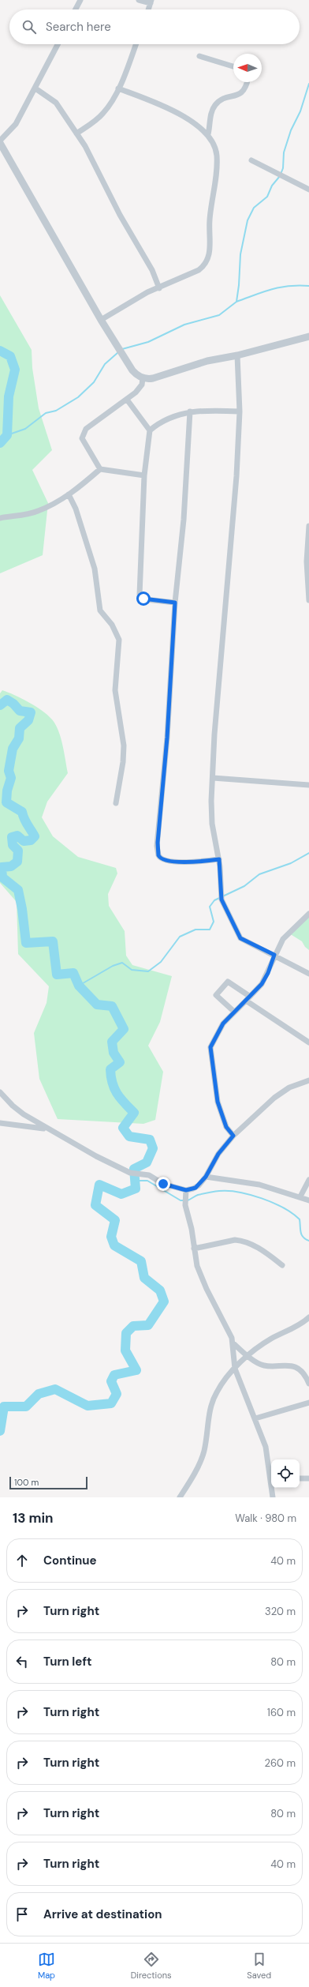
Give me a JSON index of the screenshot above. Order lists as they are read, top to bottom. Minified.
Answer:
{"scale_bar":"100 m","north":"left","page":{"search":"Search here","scale":"100 m","heading":["13 min","Walk · 980 m"],"list":[["Continue","40 m"],["Turn right","320 m"],["Turn left","80 m"],["Turn right","160 m"],["Turn right","260 m"],["Turn right","80 m"],["Turn right","40 m"],"Arrive at destination"],"nav":["Map","Directions","Saved"]}}
